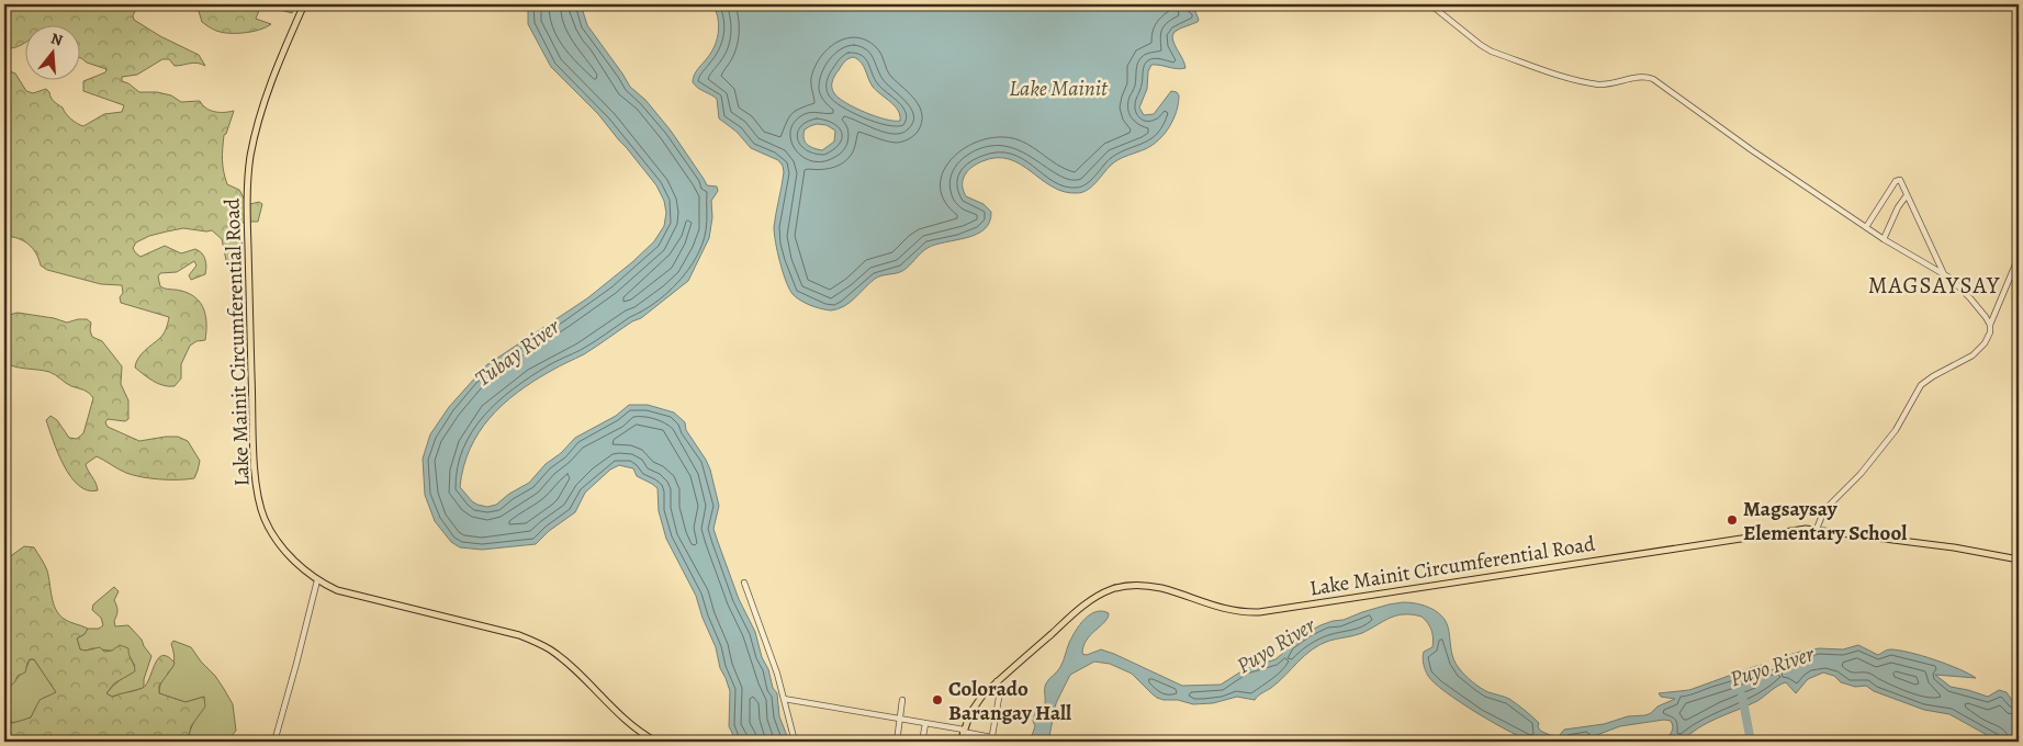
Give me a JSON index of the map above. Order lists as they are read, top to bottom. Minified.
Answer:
{"streets":{"main road":["Lake Mainit Circumferential Road"]},"districts":["MAGSAYSAY"],"water":["Lake Mainit","Tubay River","Puyo River"],"places":["Magsaysay Elementary School","Colorado Barangay Hall"],"north":"top"}
